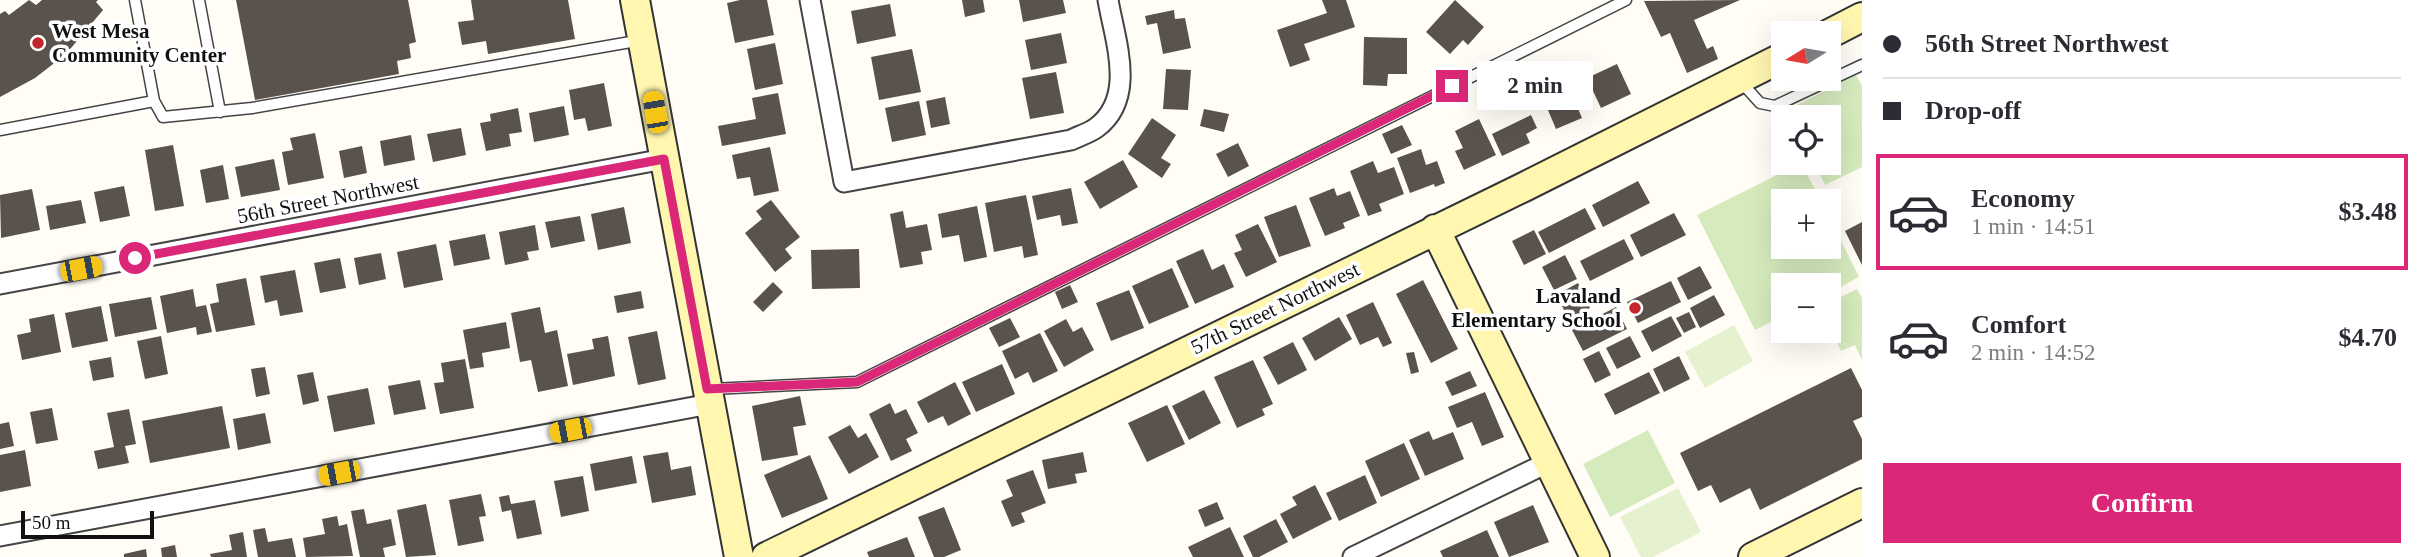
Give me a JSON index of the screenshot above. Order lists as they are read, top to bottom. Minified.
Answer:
{"streets":{"street":["56th Street Northwest","57th Street Northwest"]},"places":["West Mesa Community Center","Lavaland Elementary School"],"scale_bar":"50 m","north":"left","page":{"banner":["56th Street Northwest","Drop-off"],"map_buttons":["+","−"],"bubble":"2 min","list":[{"name":"Economy","note":"1 min · 14:51","value":"$3.48"},{"name":"Comfort","note":"2 min · 14:52","value":"$4.70"}],"buttons":"Confirm","scale":"50 m"}}
